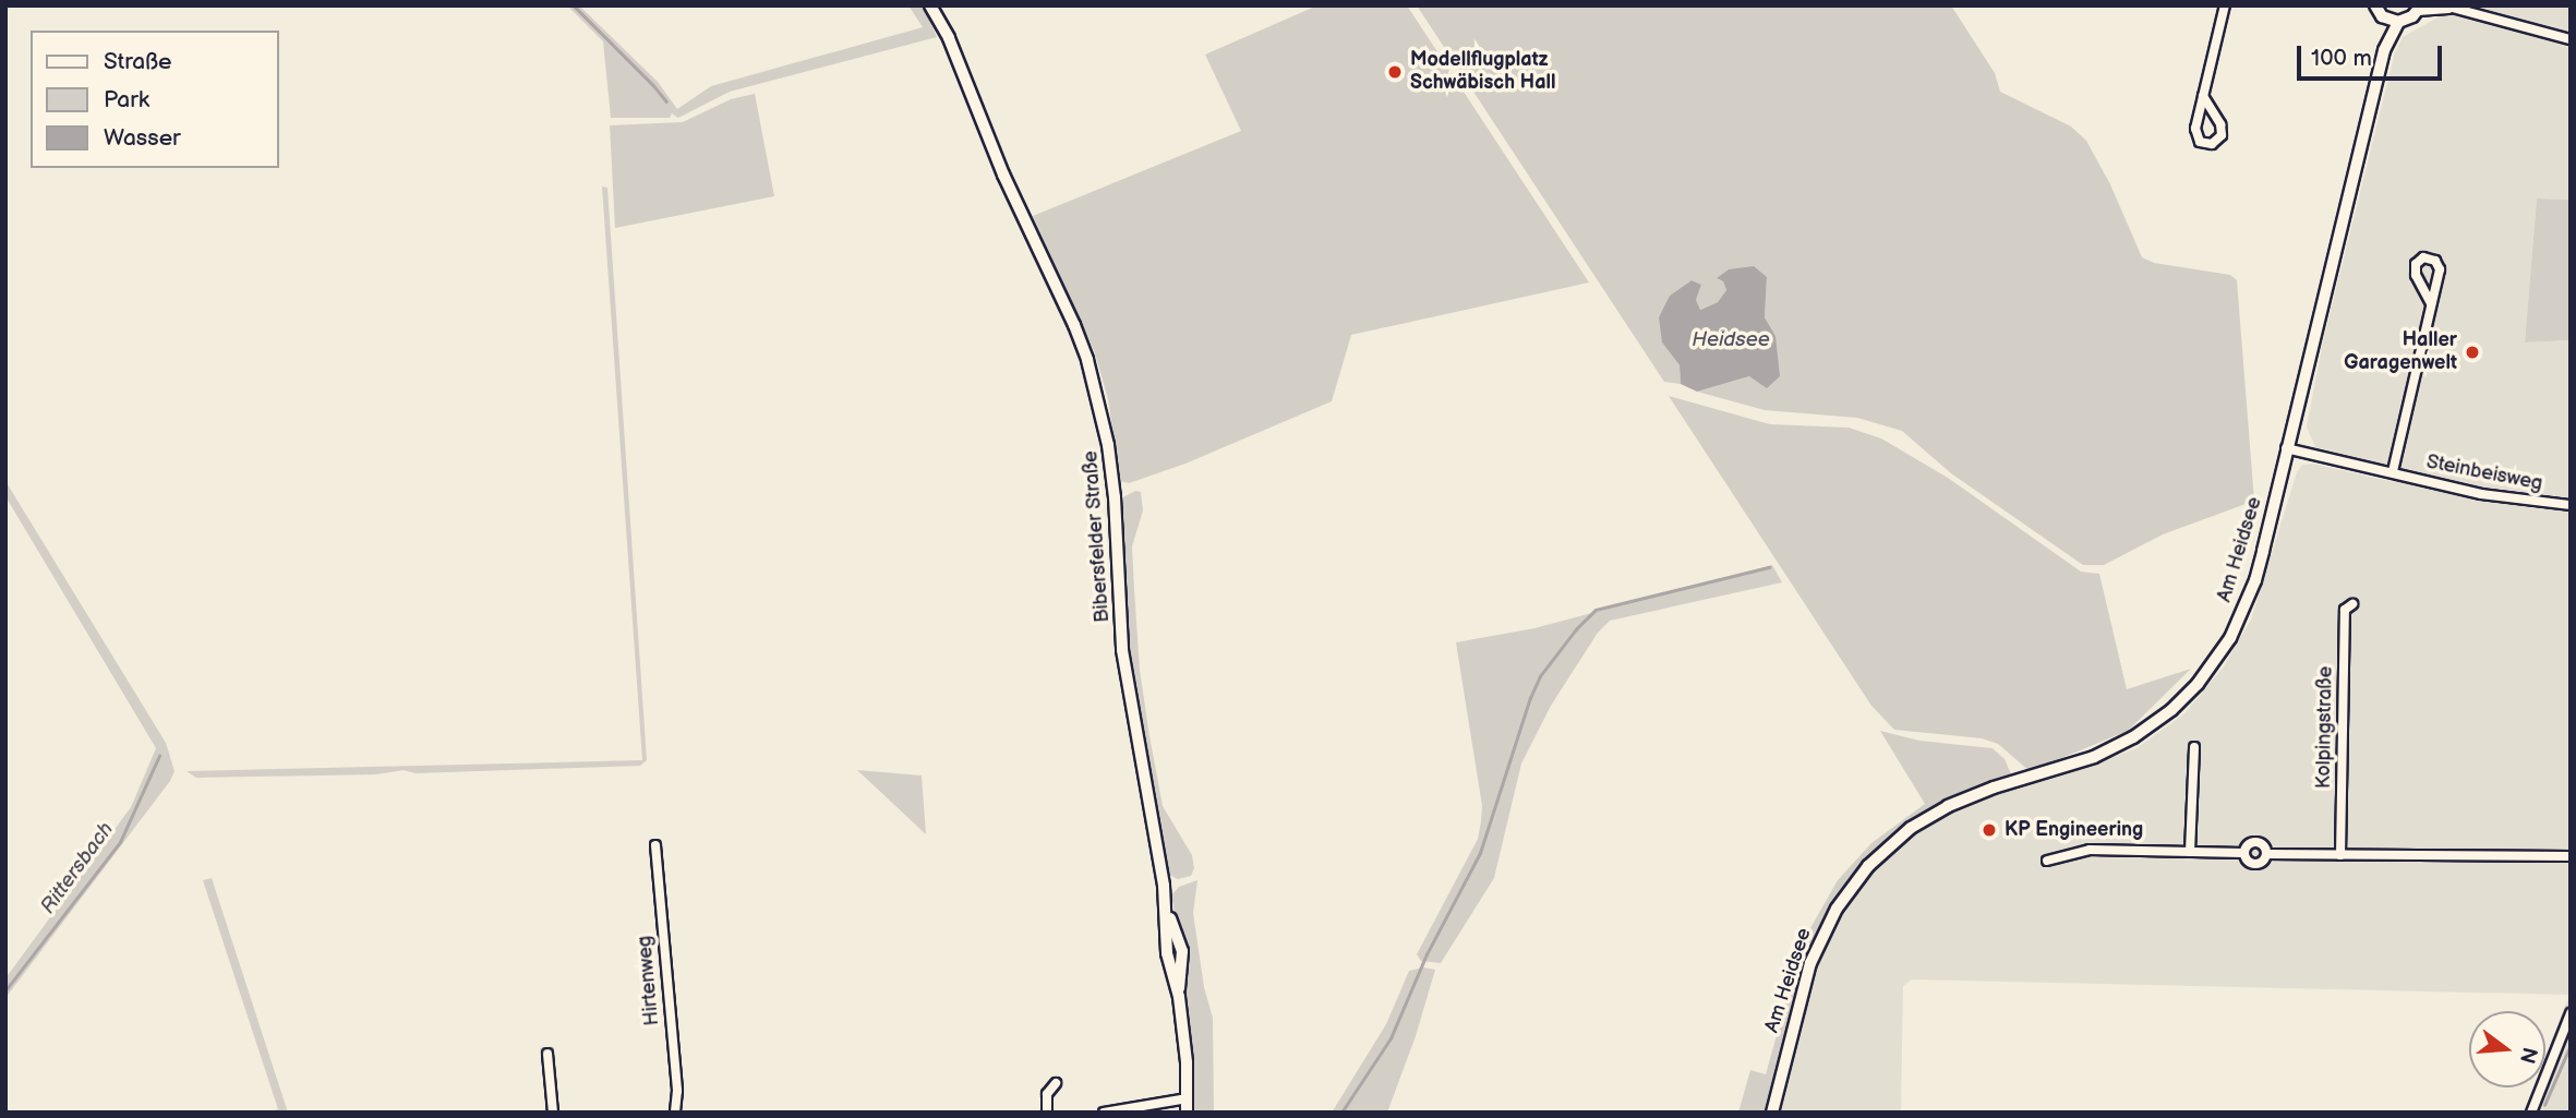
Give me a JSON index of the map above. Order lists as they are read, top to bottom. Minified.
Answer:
{"streets":{"main road":["Am Heidsee"],"street":["Steinbeisweg","Bibersfelder Straße","Kolpingstraße","Hirtenweg"]},"crossings":[["Steinbeisweg","Am Heidsee"]],"water":["Heidsee","Rittersbach"],"places":["Modellflugplatz Schwäbisch Hall","Haller Garagenwelt","KP Engineering"],"legend":["Straße","Park","Wasser"],"scale_bar":"100 m","north":"right"}
